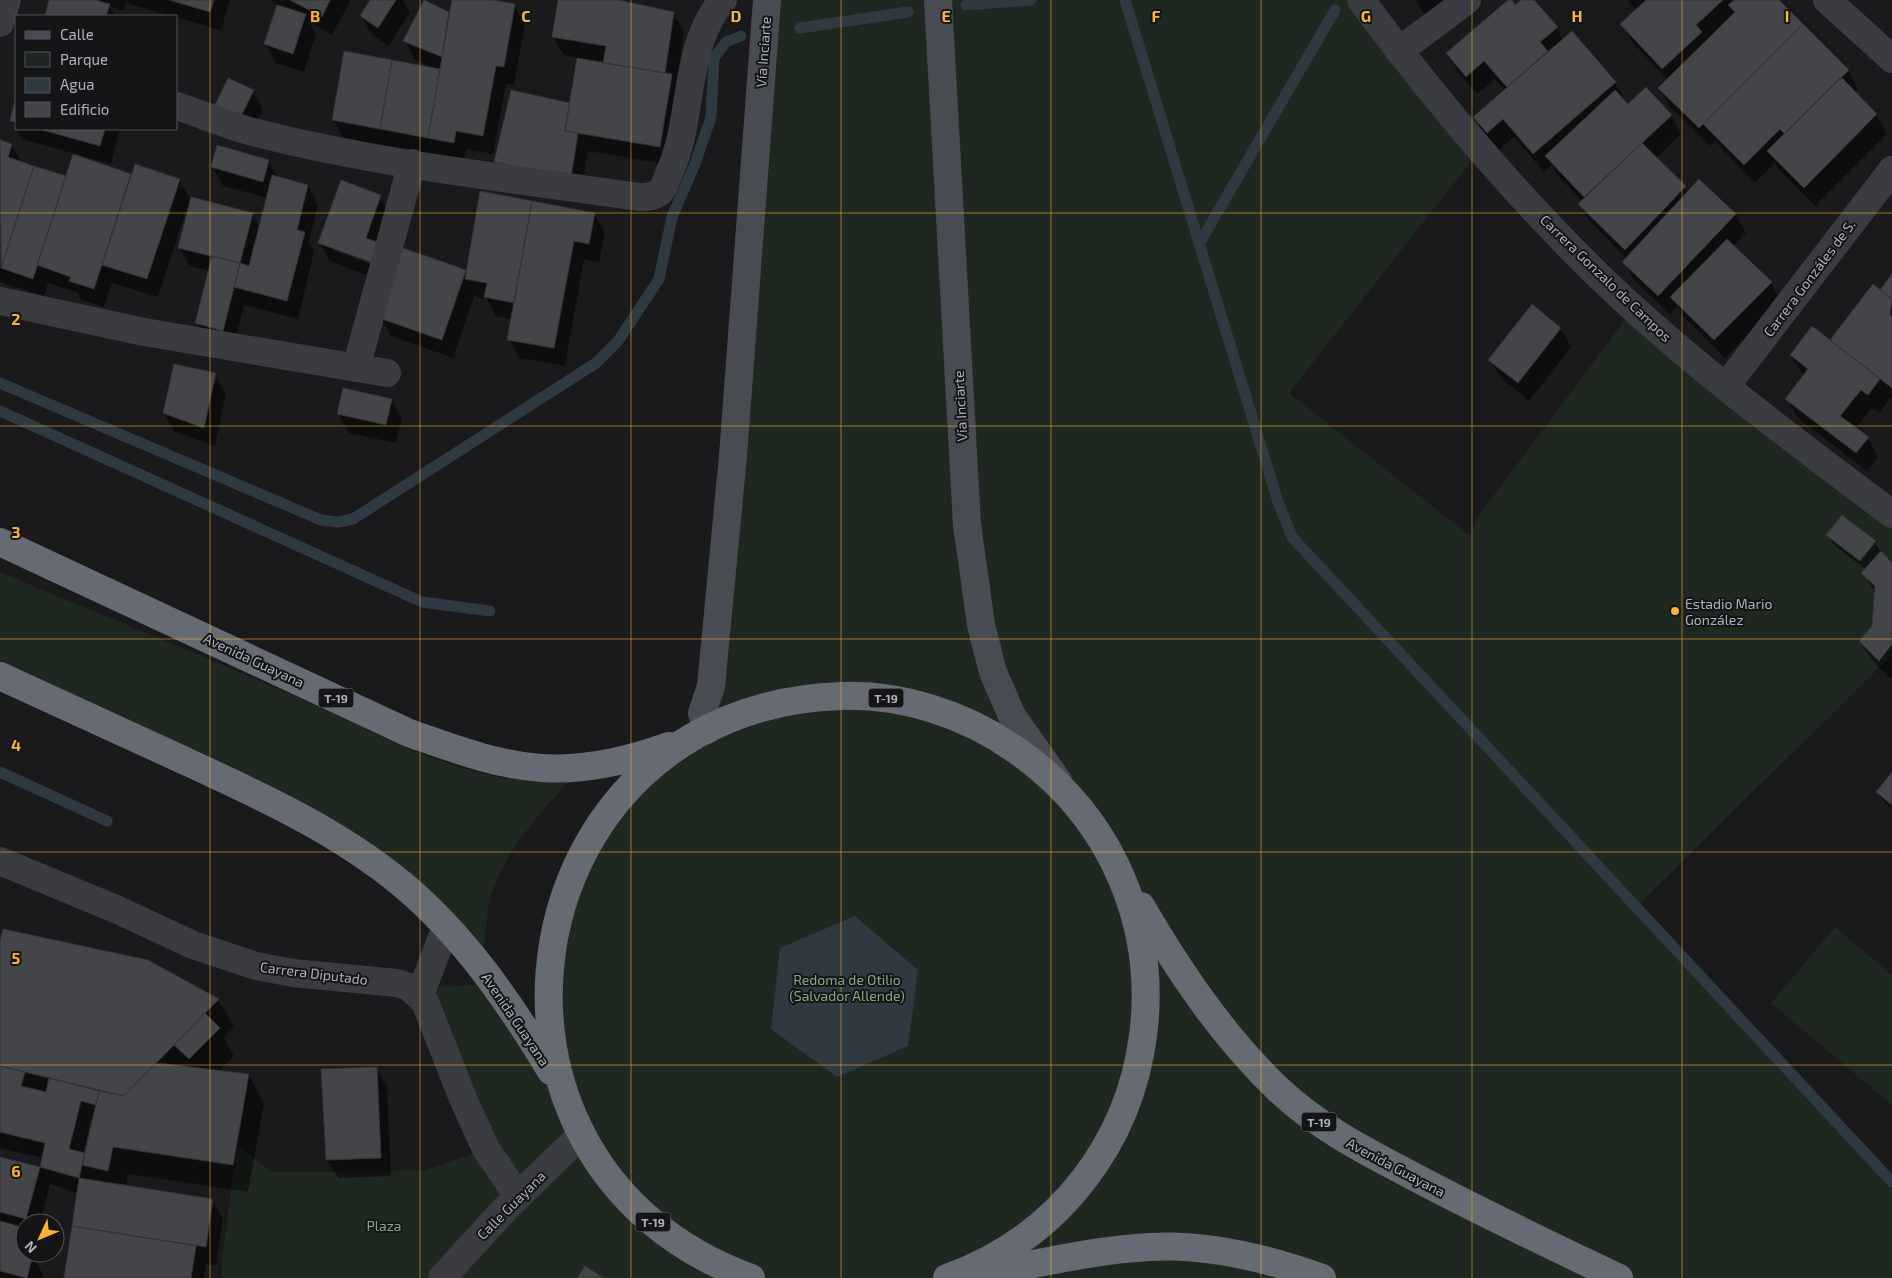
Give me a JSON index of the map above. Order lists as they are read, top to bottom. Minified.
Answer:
{"streets":{"highway":["Avenida Guayana","T-19"],"street":["Vía Inciarte","Carrera Gonzalo de Campos","Carrera Gonzáles de S.","Carrera Diputado","Calle Guayana"]},"crossings":[["Vía Inciarte","Avenida Guayana"],["Vía Inciarte","T-19"],["Carrera Gonzalo de Campos","Carrera Gonzáles de S."],["Avenida Guayana","T-19"],["T-19","Calle Guayana"]],"parks":["Redoma de Otilio (Salvador Allende)","Plaza"],"places":["Estadio Mario González"],"legend":["Calle","Parque","Agua","Edificio"],"north":"bottom left","grid":{"columns":["B","C","D","E","F","G","H","I"],"rows":["2","3","4","5","6"]}}
